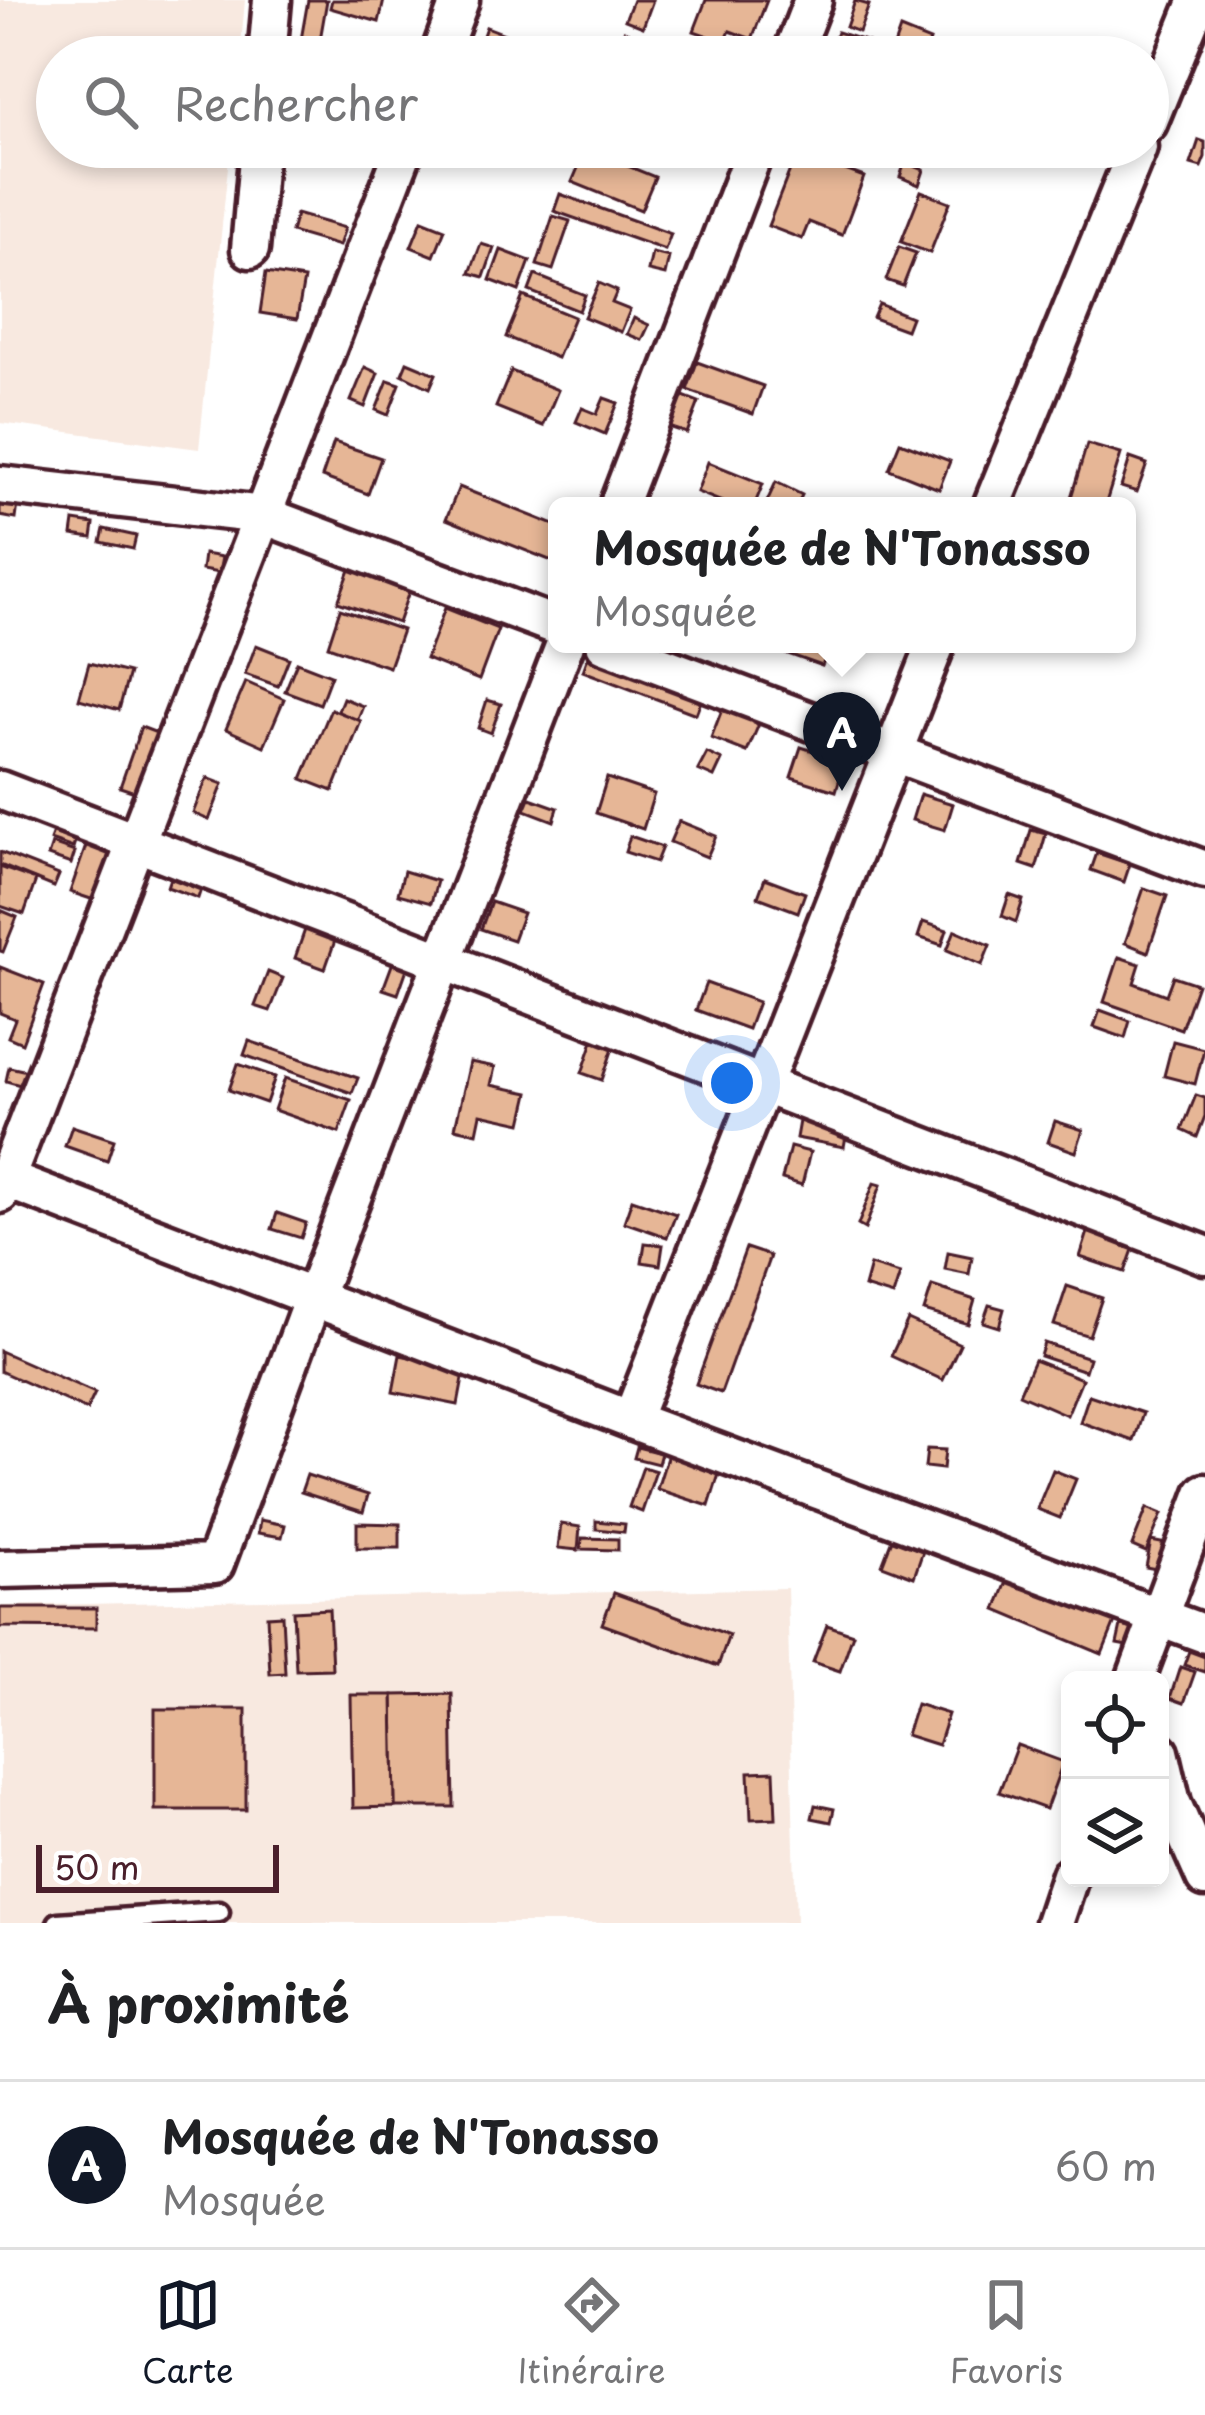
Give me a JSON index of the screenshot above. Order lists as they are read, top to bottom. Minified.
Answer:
{"scale_bar":"50 m","page":{"search":"Rechercher","popup":["Mosquée de N'Tonasso","Mosquée"],"pins":"A","scale":"50 m","heading":"À proximité","list":[{"mark":"A","name":"Mosquée de N'Tonasso","note":"Mosquée","value":"60 m"}],"nav":["Carte","Itinéraire","Favoris"]}}
